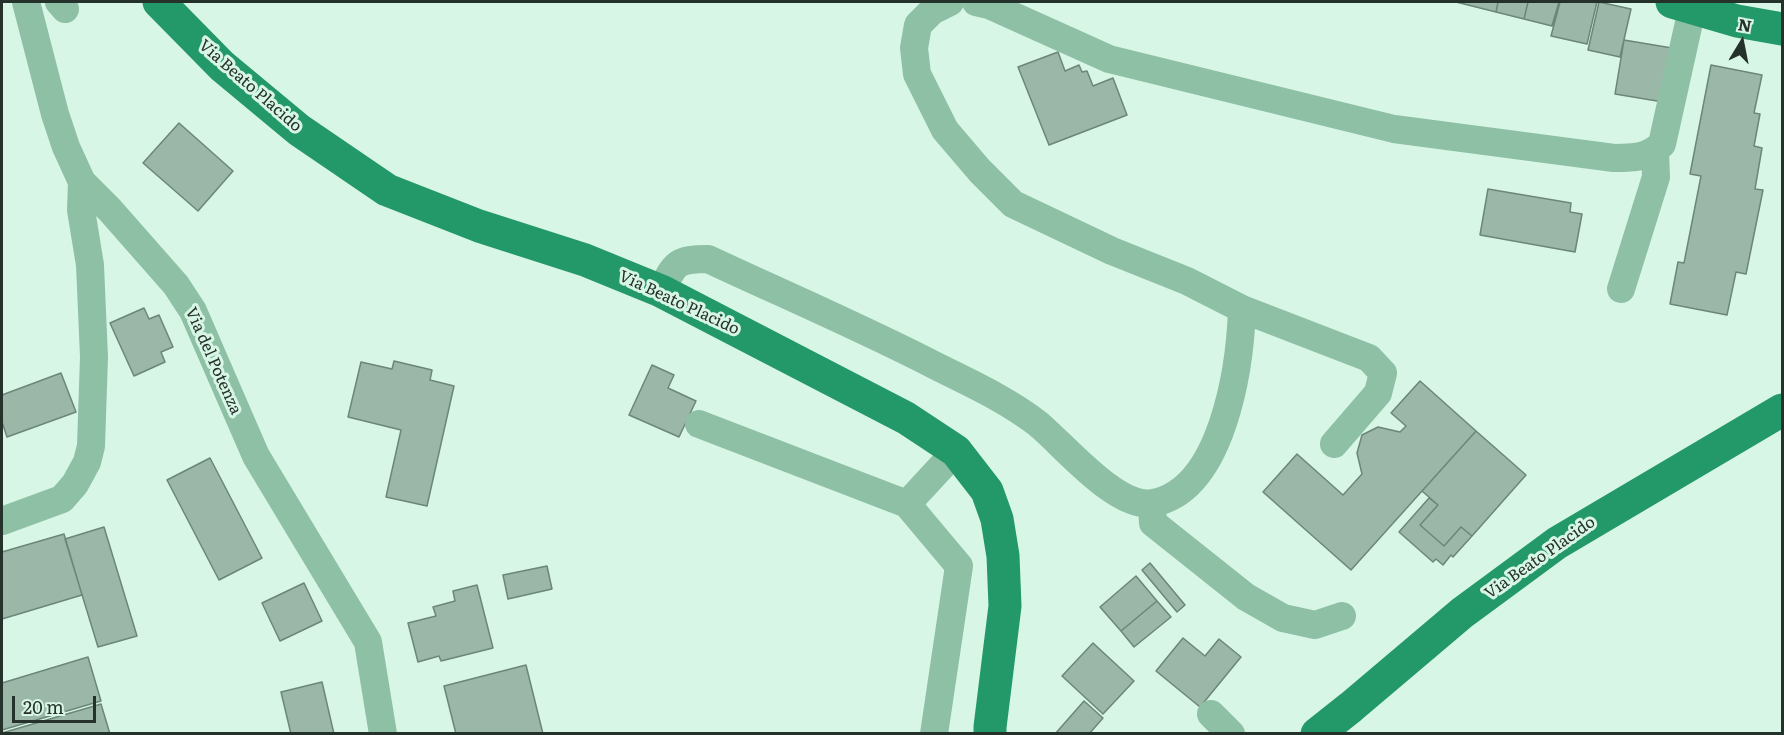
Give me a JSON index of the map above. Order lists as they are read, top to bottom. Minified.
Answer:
{"streets":{"main road":["Via Beato Placido"],"street":["Via del Potenza"]},"scale_bar":"20 m","north":"top"}
